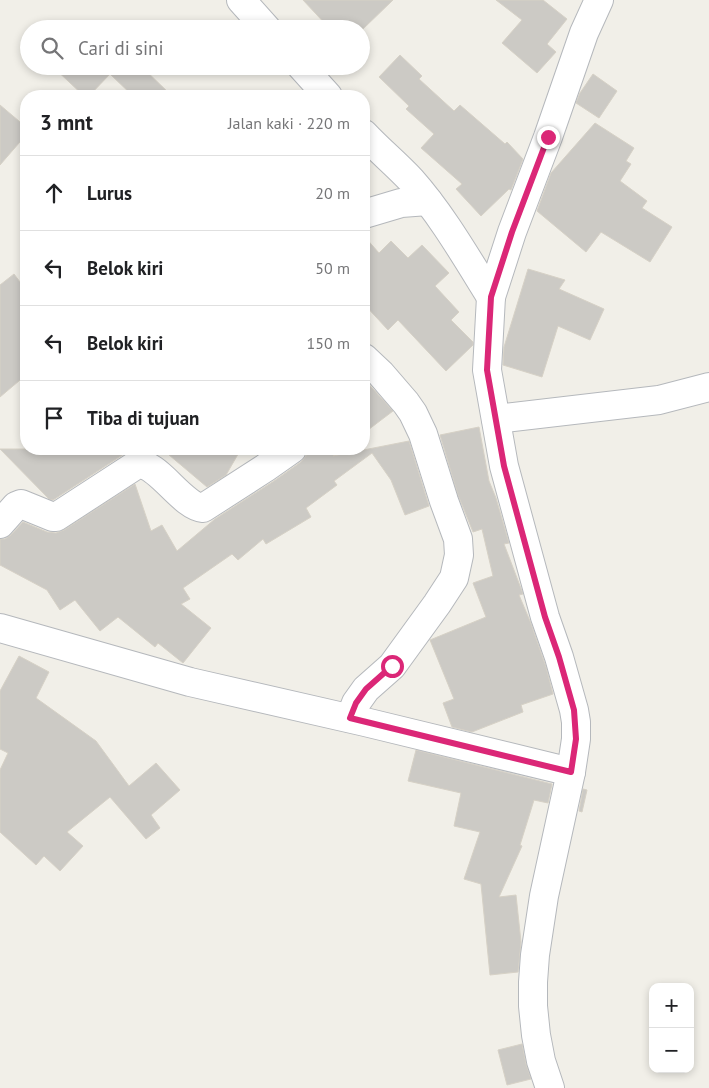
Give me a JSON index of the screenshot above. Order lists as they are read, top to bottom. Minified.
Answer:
{"page":{"search":"Cari di sini","heading":["3 mnt","Jalan kaki · 220 m"],"list":[["Lurus","20 m"],["Belok kiri","50 m"],["Belok kiri","150 m"],"Tiba di tujuan"],"map_buttons":["+","−"]}}
